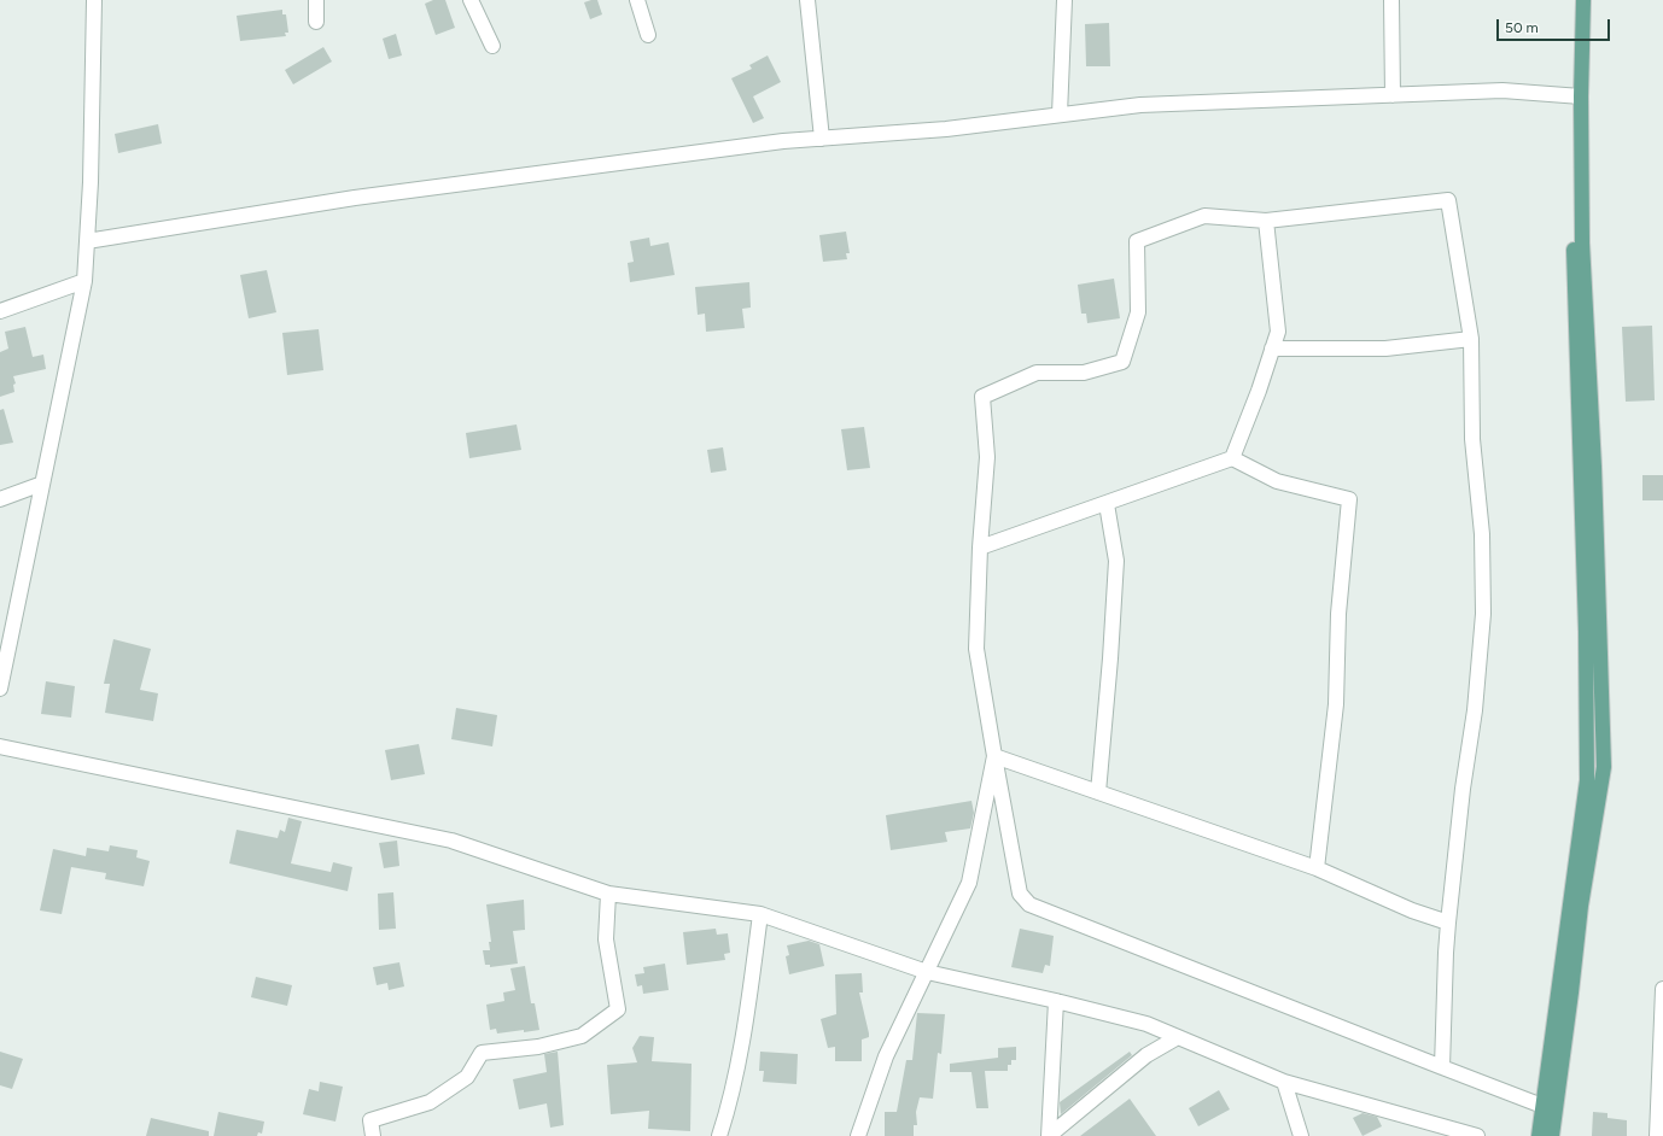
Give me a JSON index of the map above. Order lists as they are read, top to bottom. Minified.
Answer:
{"scale_bar":"50 m"}
